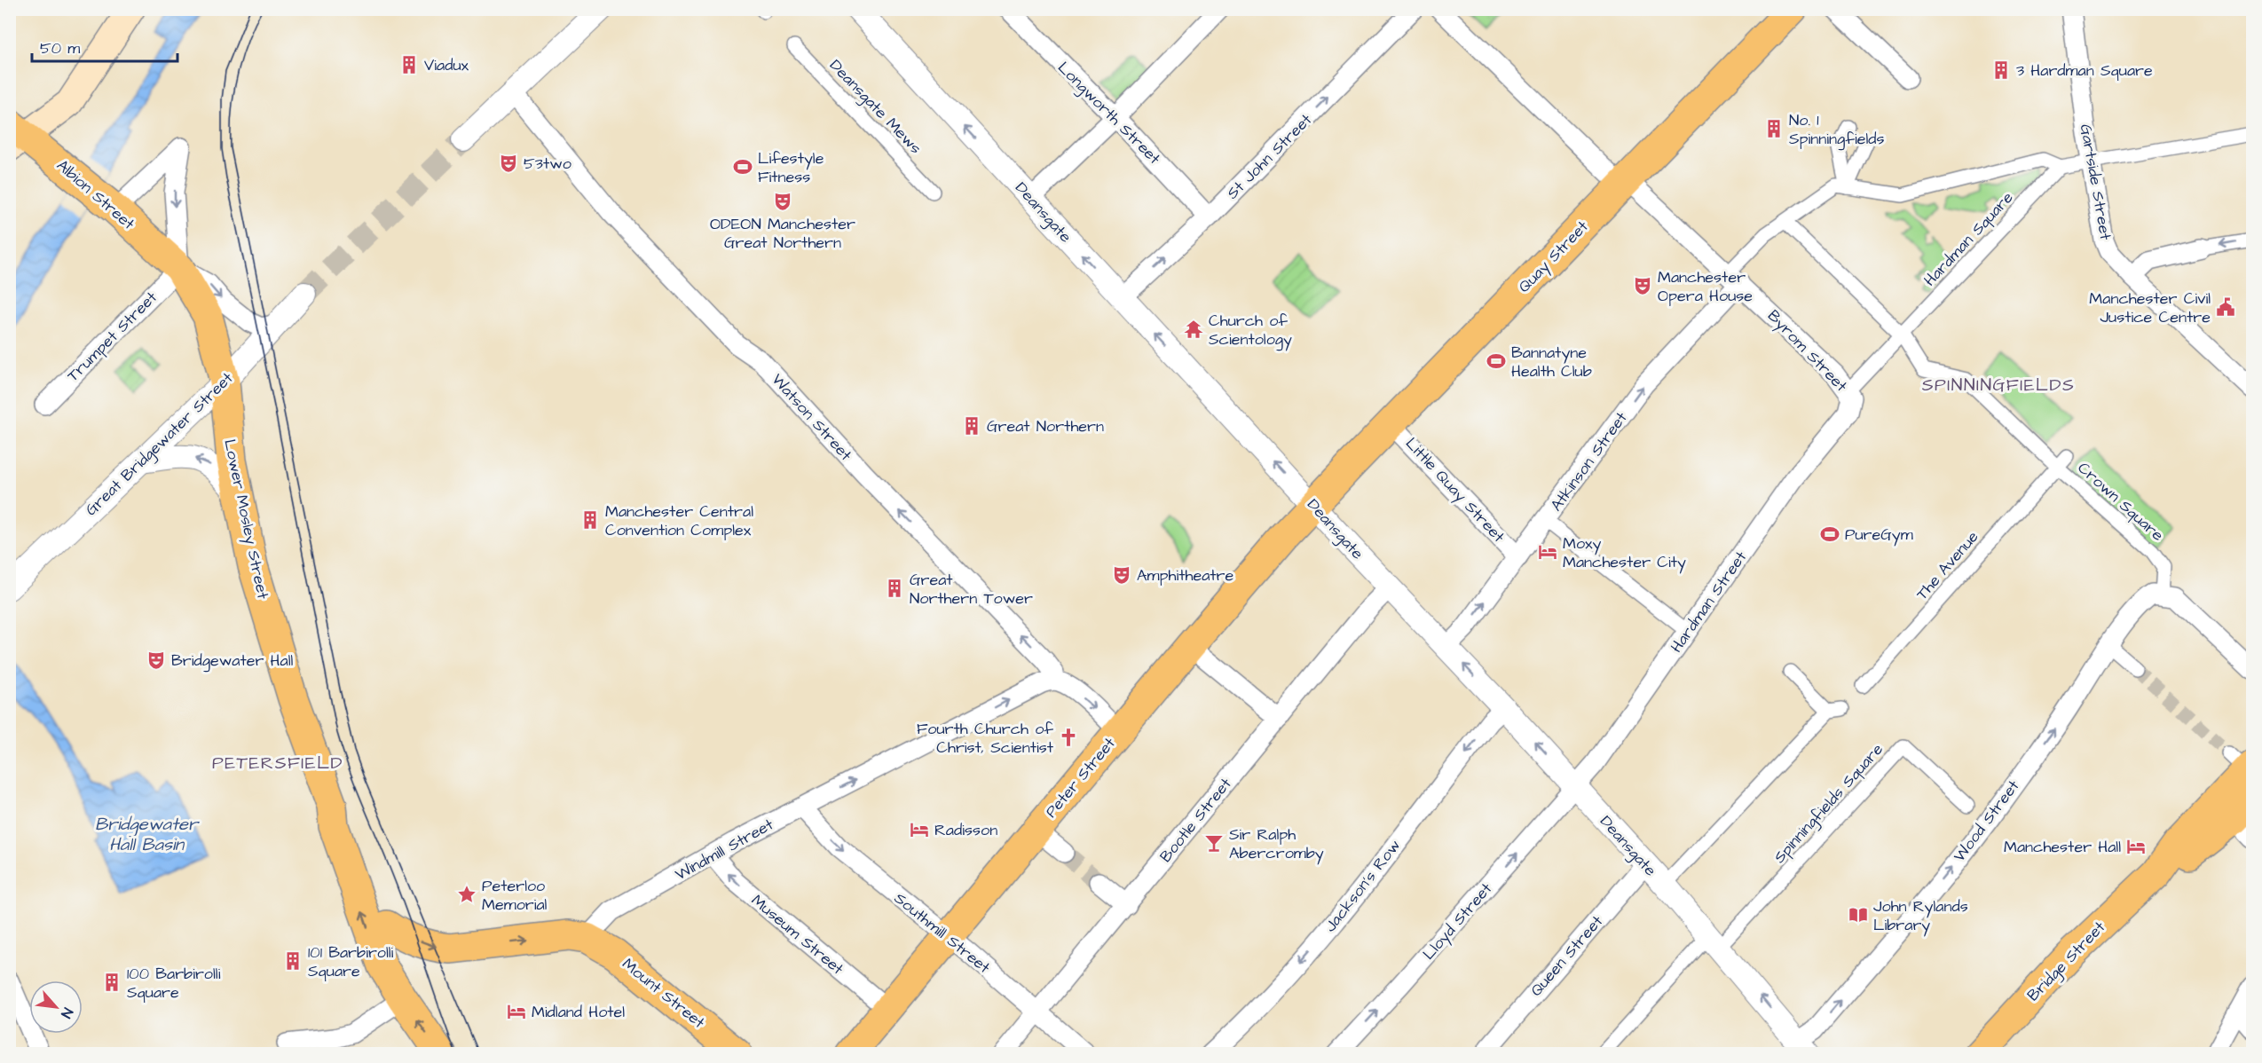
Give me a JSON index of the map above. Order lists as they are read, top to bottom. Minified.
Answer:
{"streets":{"main road":["Albion Street","Quay Street","Lower Mosley Street","Peter Street","Bridge Street","Mount Street"],"street":["Deansgate Mews","Longworth Street","St John Street","Gartside Street","Deansgate","Hardman Square","Trumpet Street","Byrom Street","Watson Street","Great Bridgewater Street","Atkinson Street","Little Quay Street","Crown Square","The Avenue","Hardman Street","Spinningfields Square","Bootle Street","Wood Street","Windmill Street","Jackson's Row","Lloyd Street","Southmill Street","Museum Street","Queen Street"]},"crossings":[["Longworth Street","St John Street"],["St John Street","Deansgate"],["Gartside Street","Hardman Square"],["Albion Street","Trumpet Street"],["Albion Street","Great Bridgewater Street"],["Albion Street","Lower Mosley Street"],["Deansgate","Quay Street"],["Deansgate","Atkinson Street"],["Deansgate","Hardman Street"],["Deansgate","Peter Street"],["Deansgate","Spinningfields Square"],["Deansgate","Bootle Street"],["Deansgate","Wood Street"],["Deansgate","Jackson's Row"],["Deansgate","Lloyd Street"],["Deansgate","Queen Street"],["Hardman Square","Byrom Street"],["Hardman Square","Atkinson Street"],["Hardman Square","Crown Square"],["Quay Street","Byrom Street"],["Quay Street","Little Quay Street"],["Quay Street","Peter Street"],["Byrom Street","Atkinson Street"],["Byrom Street","Hardman Street"],["Watson Street","Peter Street"],["Watson Street","Windmill Street"],["Great Bridgewater Street","Lower Mosley Street"],["Atkinson Street","Little Quay Street"],["Crown Square","The Avenue"],["Crown Square","Wood Street"],["Hardman Street","Lloyd Street"],["Peter Street","Southmill Street"],["Peter Street","Museum Street"],["Bootle Street","Southmill Street"],["Windmill Street","Southmill Street"],["Windmill Street","Museum Street"],["Windmill Street","Mount Street"]],"one_way":["Deansgate","Watson Street","Atkinson Street","Wood Street","Windmill Street","Jackson's Row","Lloyd Street","Southmill Street","Museum Street"],"districts":["SPINNINGFIELDS","PETERSFIELD"],"water":["Bridgewater Hall Basin"],"places":{"building":["Viadux","3 Hardman Square","No. 1 Spinningfields","Great Northern","Manchester Central Convention Complex","Great Northern Tower","101 Barbirolli Square","100 Barbirolli Square"],"theatre":["53two","ODEON Manchester Great Northern","Manchester Opera House","Amphitheatre","Bridgewater Hall"],"sports":["Lifestyle Fitness","Bannatyne Health Club","PureGym"],"public building":["Manchester Civil Justice Centre"],"temple":["Church of Scientology"],"hotel":["Moxy Manchester City","Radisson","Manchester Hall","Midland Hotel"],"church":["Fourth Church of Christ, Scientist"],"bar":["Sir Ralph Abercromby"],"place":["Peterloo Memorial"],"library":["John Rylands Library"]},"scale_bar":"50 m","north":"bottom right"}
